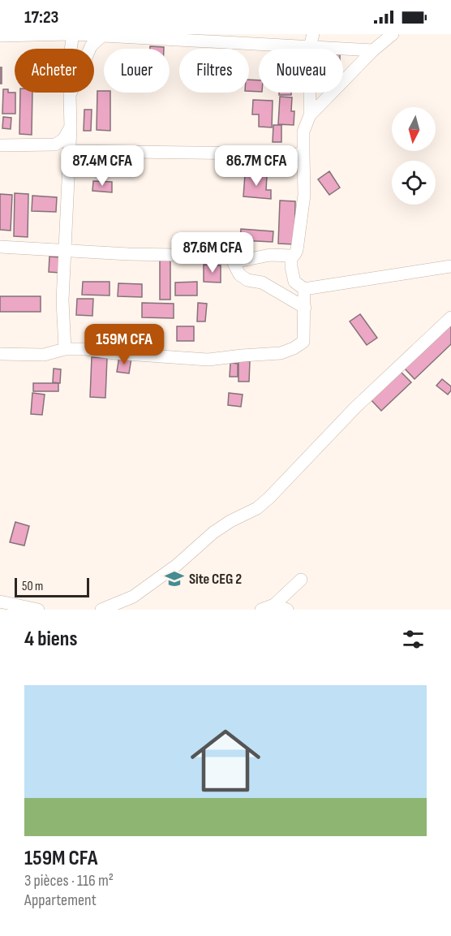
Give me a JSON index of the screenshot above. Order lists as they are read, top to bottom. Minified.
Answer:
{"places":{"school or university":["Site CEG 2"]},"scale_bar":"50 m","north":"bottom","page":{"status":"17:23","chip":["Acheter","Louer","Filtres","Nouveau"],"price":["87.4M CFA","86.7M CFA","87.6M CFA","159M CFA"],"scale":"50 m","heading":"4 biens","list":[{"name":"159M CFA","note":"3 pièces · 116 m² · Appartement"}]}}
